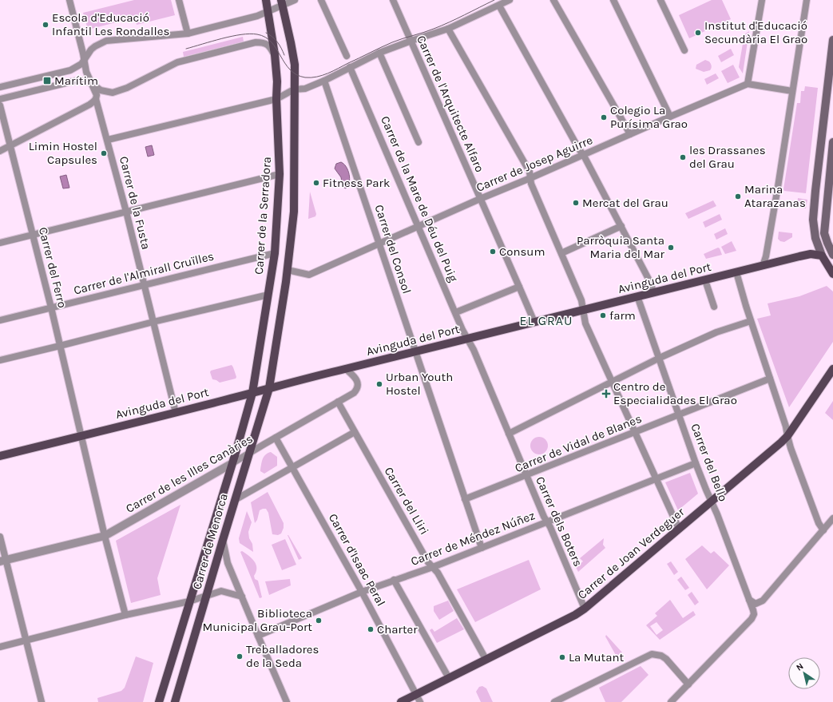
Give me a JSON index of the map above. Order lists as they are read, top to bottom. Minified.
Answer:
{"streets":{"main road":["Carrer de la Serradora","Avinguda del Port","Carrer de Menorca","Carrer de Joan Verdeguer"],"street":["Carrer de l'Arquitecte Alfaro","Carrer de Josep Aguirre","Carrer de la Mare de Déu del Puig","Carrer de la Fusta","Carrer del Consol","Carrer del Ferro","Carrer de l'Almirall Cruïlles","Carrer de Vidal de Blanes","Carrer del Bello","Carrer de les Illes Canàries","Carrer del Lliri","Carrer dels Boters","Carrer de Méndez Núñez","Carrer d'Isaac Peral"]},"crossings":[["Carrer de l'Arquitecte Alfaro","Carrer de Josep Aguirre"],["Carrer de l'Arquitecte Alfaro","Avinguda del Port"],["Carrer de Josep Aguirre","Carrer de la Mare de Déu del Puig"],["Carrer de Josep Aguirre","Carrer del Consol"],["Carrer de la Mare de Déu del Puig","Avinguda del Port"],["Carrer de la Mare de Déu del Puig","Carrer dels Boters"],["Carrer de la Fusta","Carrer de l'Almirall Cruïlles"],["Carrer de la Fusta","Avinguda del Port"],["Carrer de la Serradora","Carrer de l'Almirall Cruïlles"],["Carrer de la Serradora","Avinguda del Port"],["Carrer de la Serradora","Carrer de Menorca"],["Carrer del Consol","Avinguda del Port"],["Carrer del Consol","Carrer de Vidal de Blanes"],["Carrer del Consol","Carrer de Méndez Núñez"],["Carrer del Ferro","Carrer de l'Almirall Cruïlles"],["Carrer del Ferro","Avinguda del Port"],["Carrer del Ferro","Carrer de les Illes Canàries"],["Avinguda del Port","Carrer del Bello"],["Avinguda del Port","Carrer de les Illes Canàries"],["Avinguda del Port","Carrer dels Boters"],["Avinguda del Port","Carrer de Menorca"],["Carrer de Vidal de Blanes","Carrer del Bello"],["Carrer de Vidal de Blanes","Carrer dels Boters"],["Carrer del Bello","Carrer de Méndez Núñez"],["Carrer del Bello","Carrer de Joan Verdeguer"],["Carrer de les Illes Canàries","Carrer del Lliri"],["Carrer de les Illes Canàries","Carrer de Menorca"],["Carrer de les Illes Canàries","Carrer d'Isaac Peral"],["Carrer del Lliri","Carrer de Méndez Núñez"],["Carrer del Lliri","Carrer de Joan Verdeguer"],["Carrer dels Boters","Carrer de Méndez Núñez"],["Carrer dels Boters","Carrer de Joan Verdeguer"],["Carrer de Méndez Núñez","Carrer d'Isaac Peral"],["Carrer de Joan Verdeguer","Carrer d'Isaac Peral"]],"districts":["EL GRAU"],"places":{"other":["Escola d'Educació Infantil Les Rondalles","Institut d'Educació Secundària El Grao","Colegio La Purísima Grao","Limin Hostel Capsules","les Drassanes del Grau","Fitness Park","Marina Atarazanas","Mercat del Grau","Parròquia Santa Maria del Mar","Consum","farm","Urban Youth Hostel","Biblioteca Municipal Grau-Port","Charter","Treballadores de la Seda","La Mutant"],"transit":["Marítim"],"health":["Centro de Especialidades El Grao"]},"north":"top left"}
